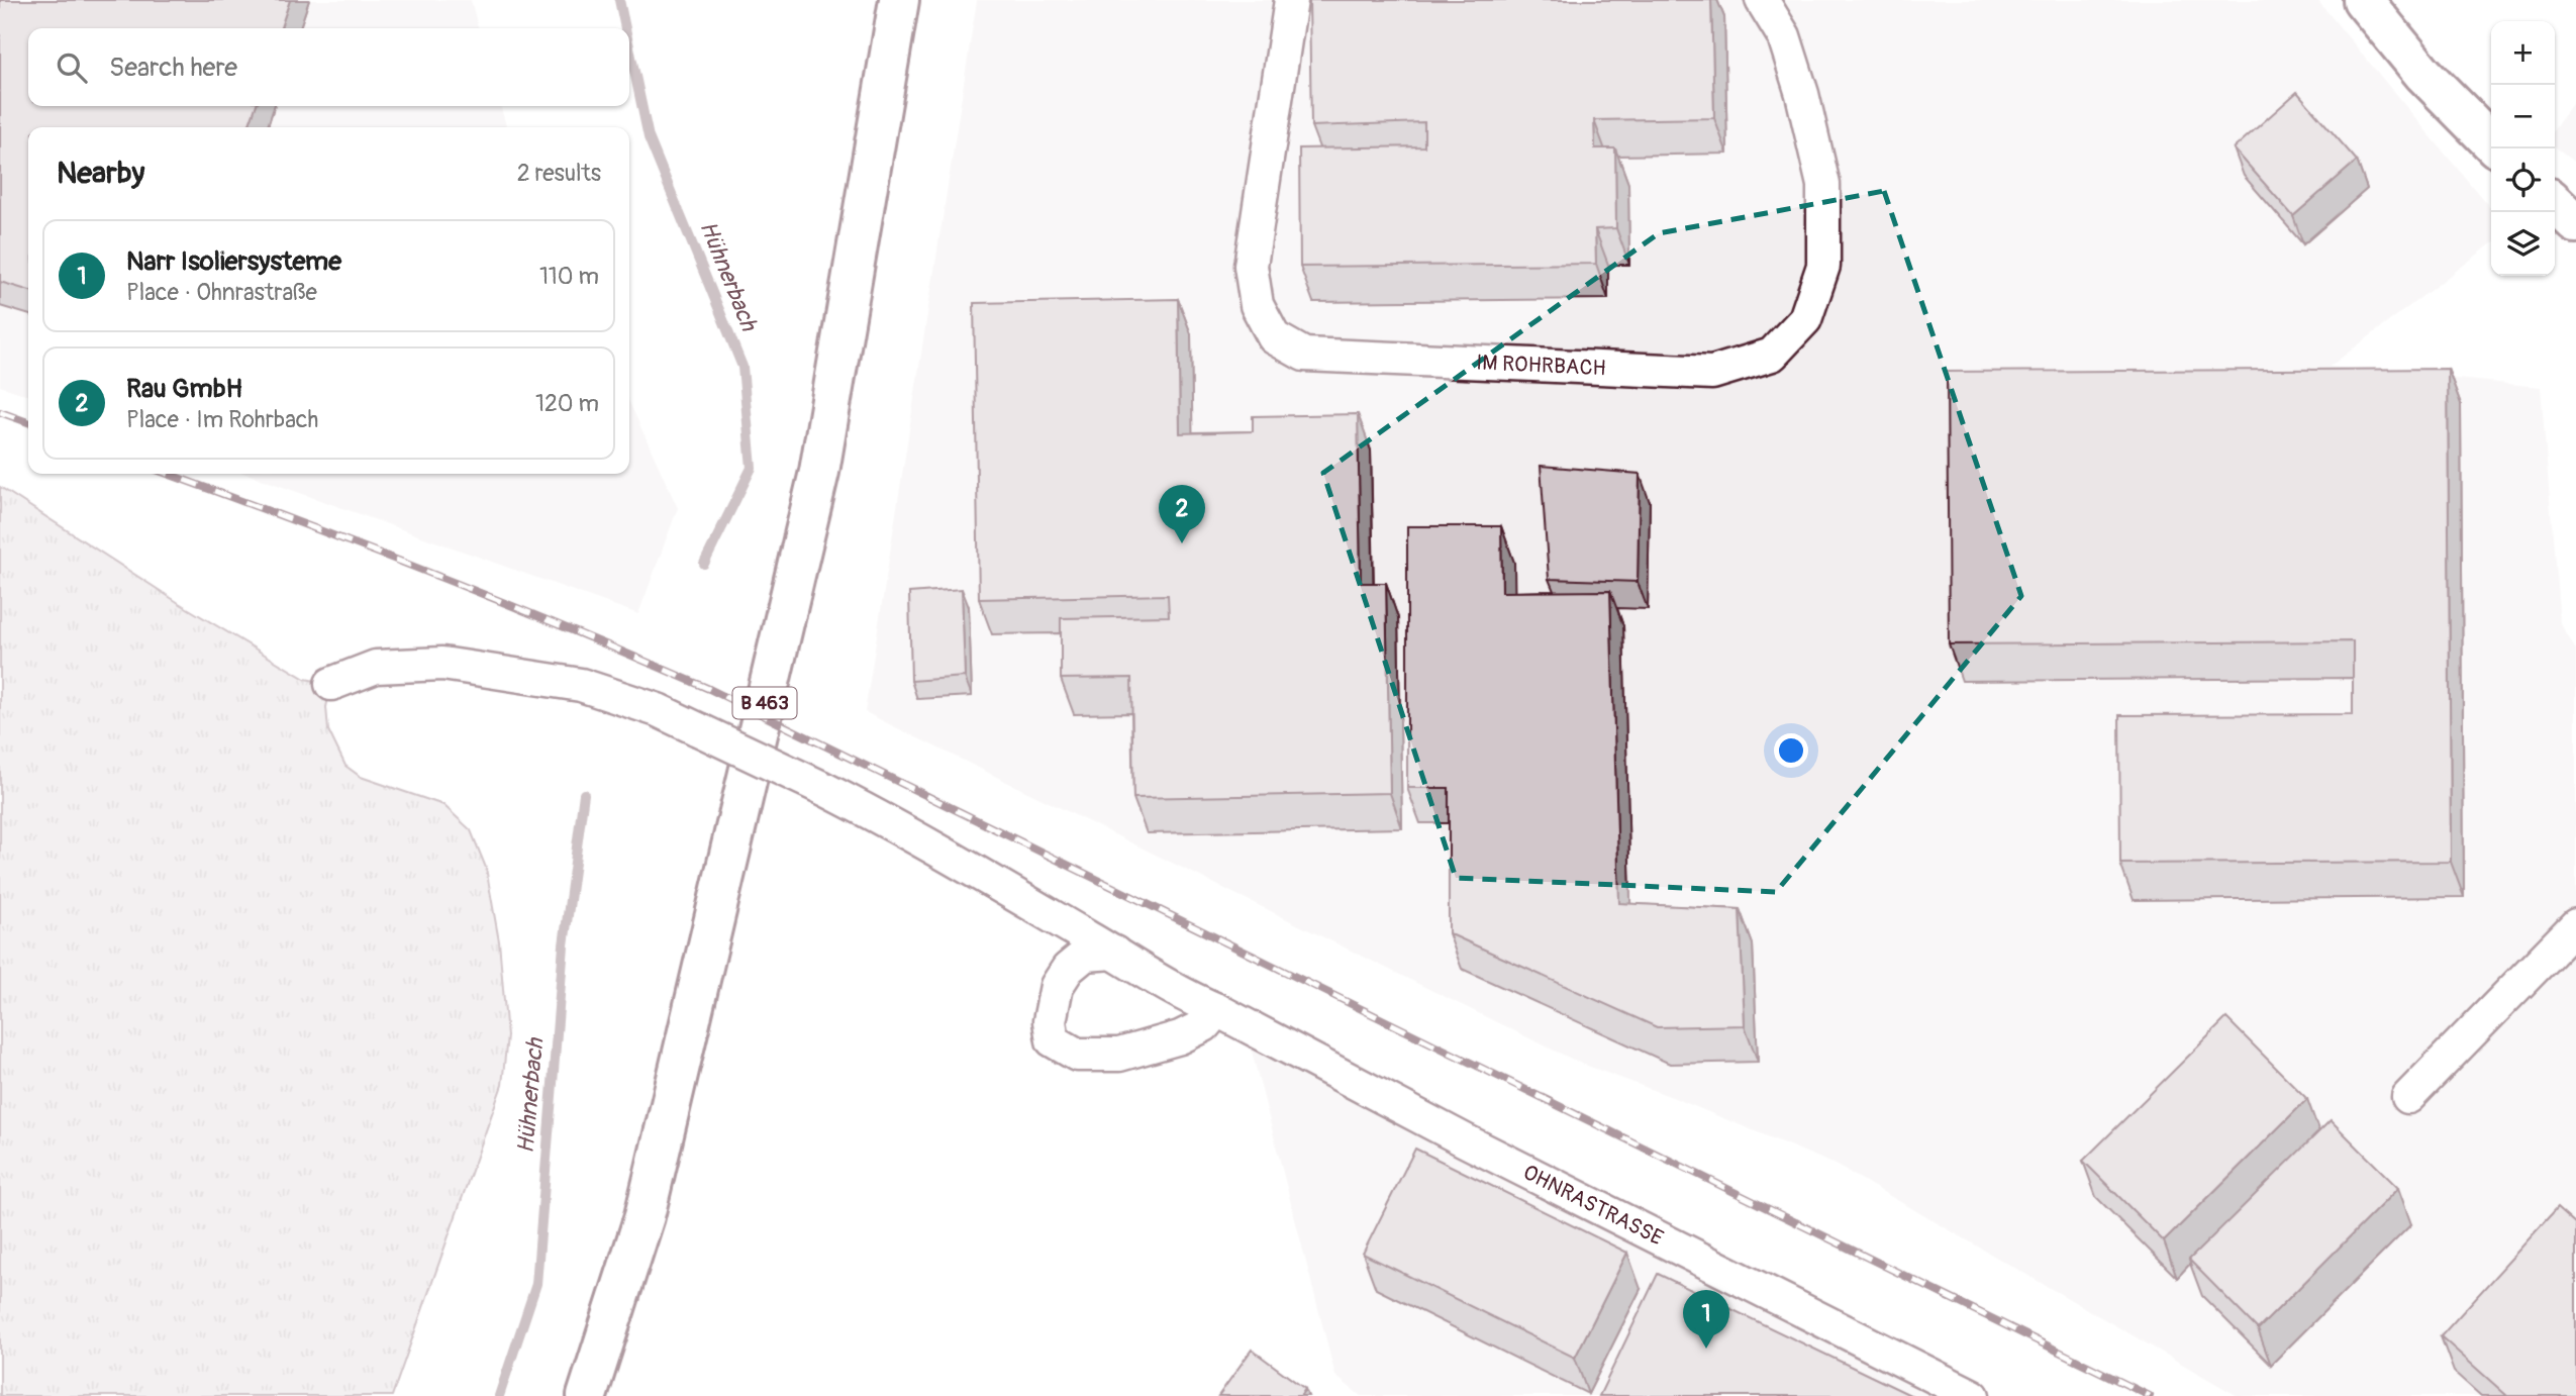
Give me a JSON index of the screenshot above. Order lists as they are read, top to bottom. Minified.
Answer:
{"streets":{"main road":["B 463"],"street":["IM ROHRBACH","OHNRASTRASSE"]},"water":["Hühnerbach"],"page":{"map_buttons":["+","−"],"search":"Search here","heading":["Nearby","2 results"],"list":[{"mark":"1","name":"Narr Isoliersysteme","note":"Place · Ohnrastraße","value":"110 m"},{"mark":"2","name":"Rau GmbH","note":"Place · Im Rohrbach","value":"120 m"}],"pins":["2","1"]}}
